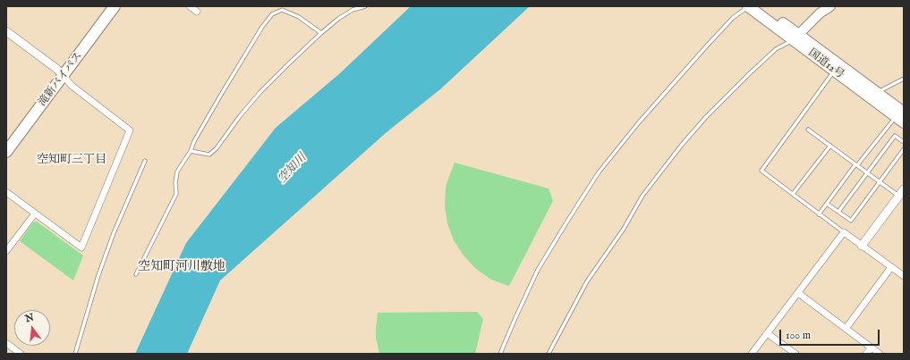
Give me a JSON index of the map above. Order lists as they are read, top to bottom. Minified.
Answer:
{"streets":{"highway":["国道12号","滝新バイパス"]},"districts":["空知町三丁目","空知町河川敷地"],"water":["空知川"],"scale_bar":"100 m","north":"top"}
